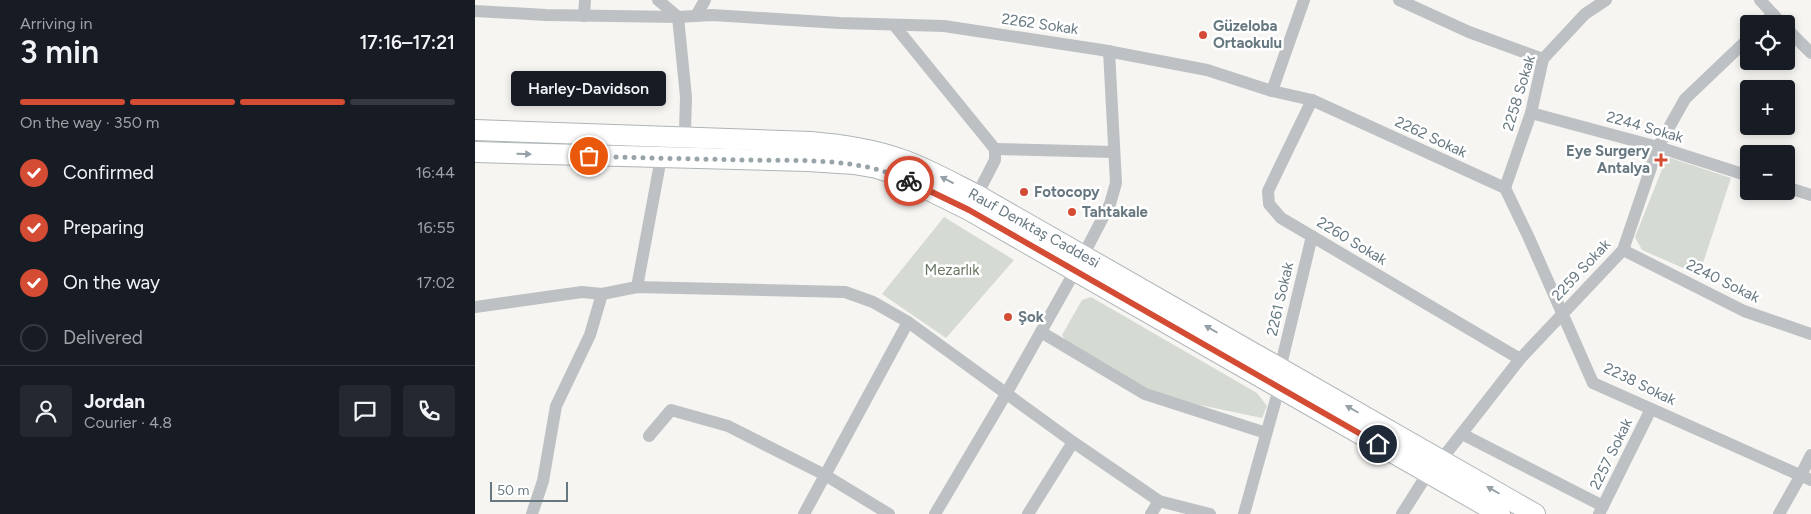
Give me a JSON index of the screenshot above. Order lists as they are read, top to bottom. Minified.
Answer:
{"streets":{"main road":["Rauf Denktaş Caddesi"],"street":["2262 Sokak","2258 Sokak","2244 Sokak","2260 Sokak","2259 Sokak","2240 Sokak","2261 Sokak","2238 Sokak","2257 Sokak"]},"crossings":[["2262 Sokak","2258 Sokak"],["2262 Sokak","2260 Sokak"],["2262 Sokak","2238 Sokak"],["2258 Sokak","2244 Sokak"],["2258 Sokak","2238 Sokak"],["2244 Sokak","2259 Sokak"],["Rauf Denktaş Caddesi","2259 Sokak"],["Rauf Denktaş Caddesi","2261 Sokak"],["2260 Sokak","2259 Sokak"],["2260 Sokak","2261 Sokak"],["2259 Sokak","2240 Sokak"],["2259 Sokak","2238 Sokak"],["2238 Sokak","2257 Sokak"]],"parks":["Mezarlık"],"places":{"other":["Güzeloba Ortaokulu","Harley-Davidson","Fotocopy","Tahtakale","Şok"],"health":["Eye Surgery Antalya"]},"scale_bar":"50 m","page":{"heading":["3 min","Arriving in","17:16–17:21"],"panel":["Jordan","Courier · 4.8"],"map_buttons":["+","−"],"bubble":"Harley-Davidson","bar":"On the way · 350 m","list":[["Confirmed","16:44"],["Preparing","16:55"],["On the way","17:02"],"Delivered"],"scale":"50 m"}}
